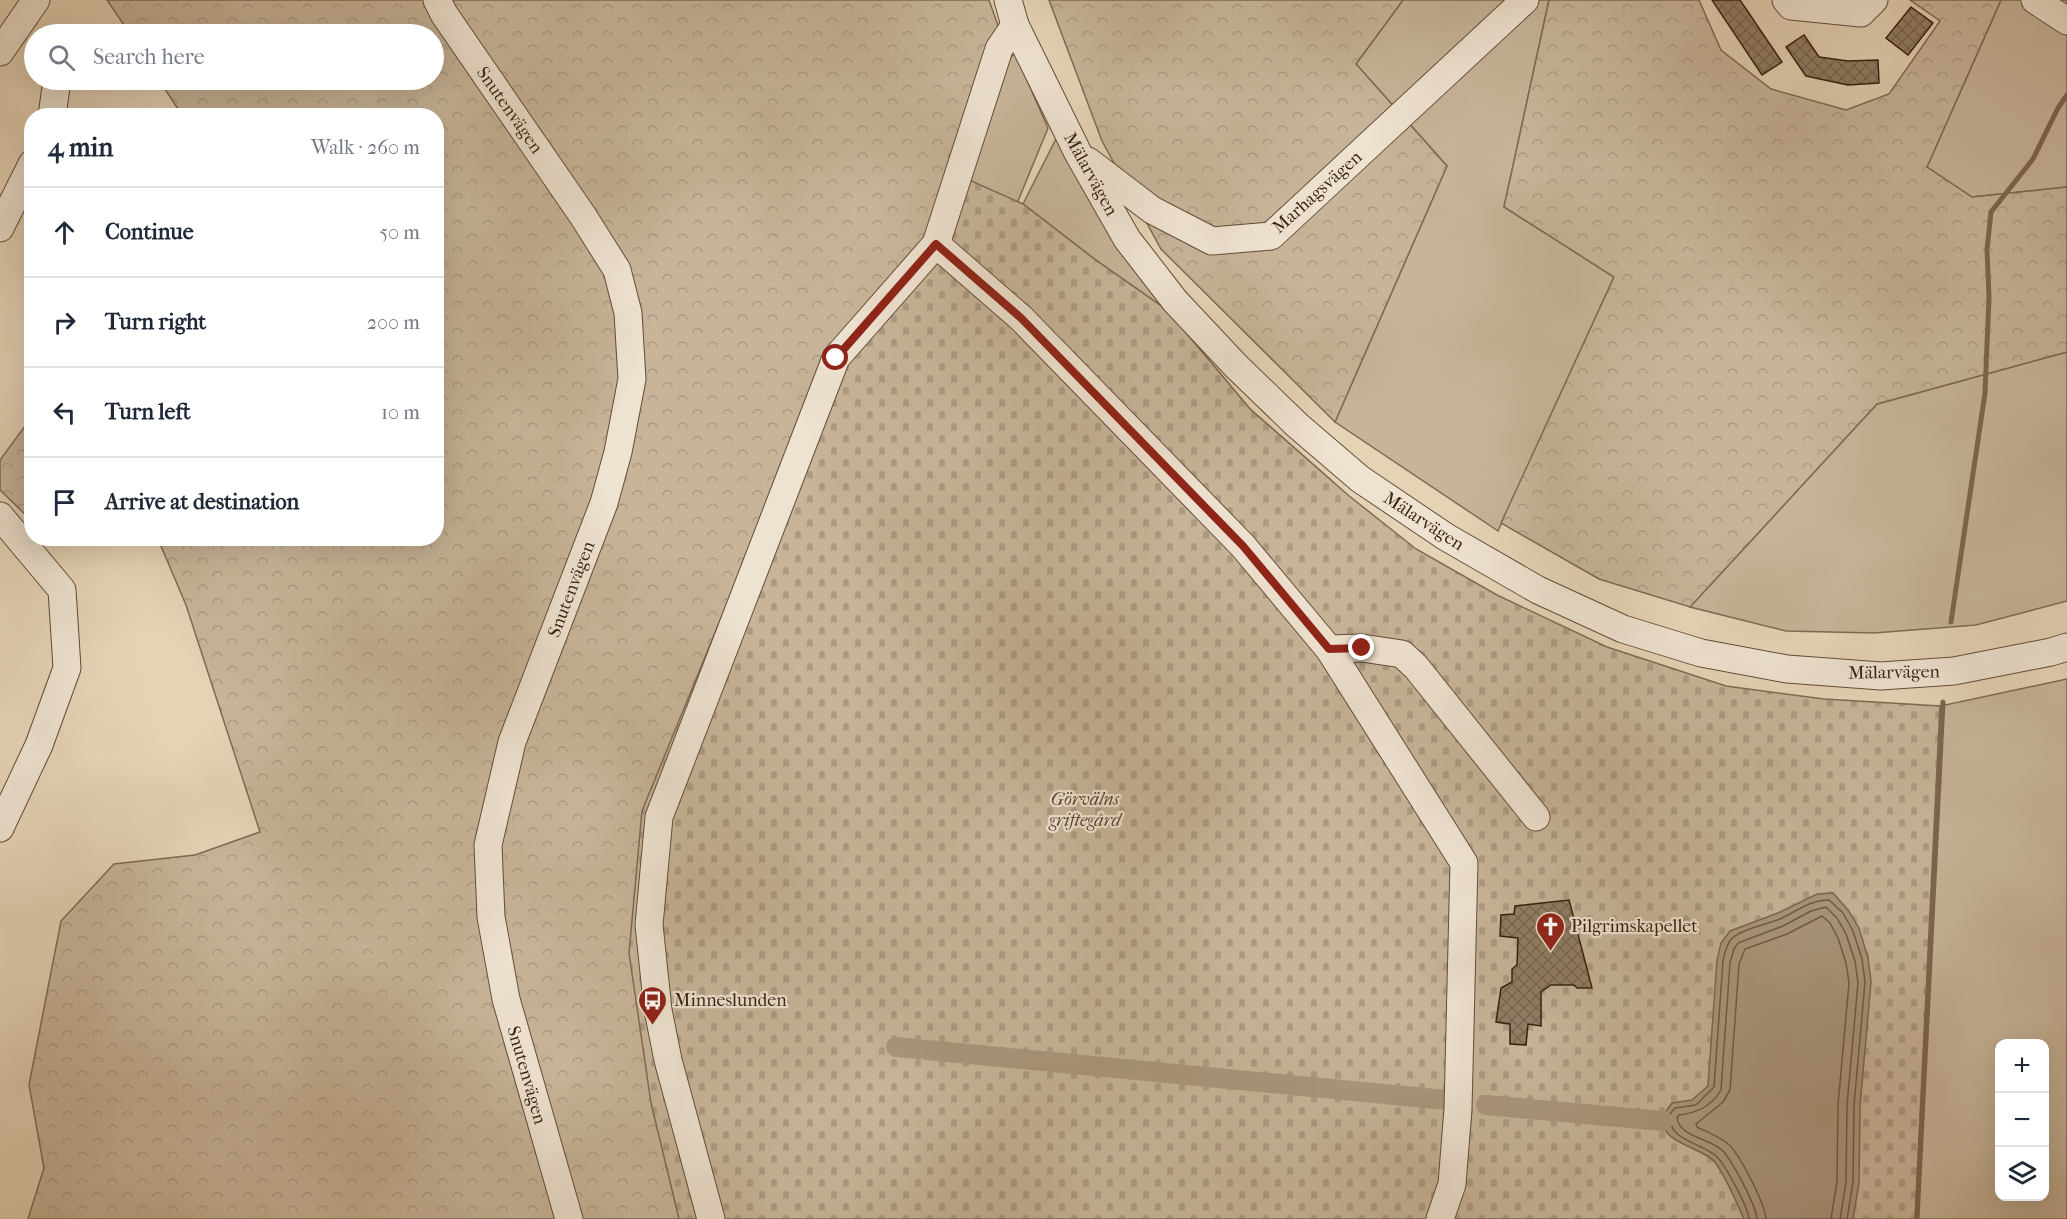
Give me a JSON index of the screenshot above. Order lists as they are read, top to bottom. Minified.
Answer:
{"streets":{"street":["Snutenvägen","Mälarvägen","Marhagsvägen"]},"crossings":[["Mälarvägen","Marhagsvägen"]],"parks":["Görvälns griftegård"],"places":{"church":["Pilgrimskapellet"],"bus stop":["Minneslunden"]},"page":{"search":"Search here","heading":["4 min","Walk · 260 m"],"list":[["Continue","50 m"],["Turn right","200 m"],["Turn left","10 m"],"Arrive at destination"],"map_buttons":["+","−"]}}
